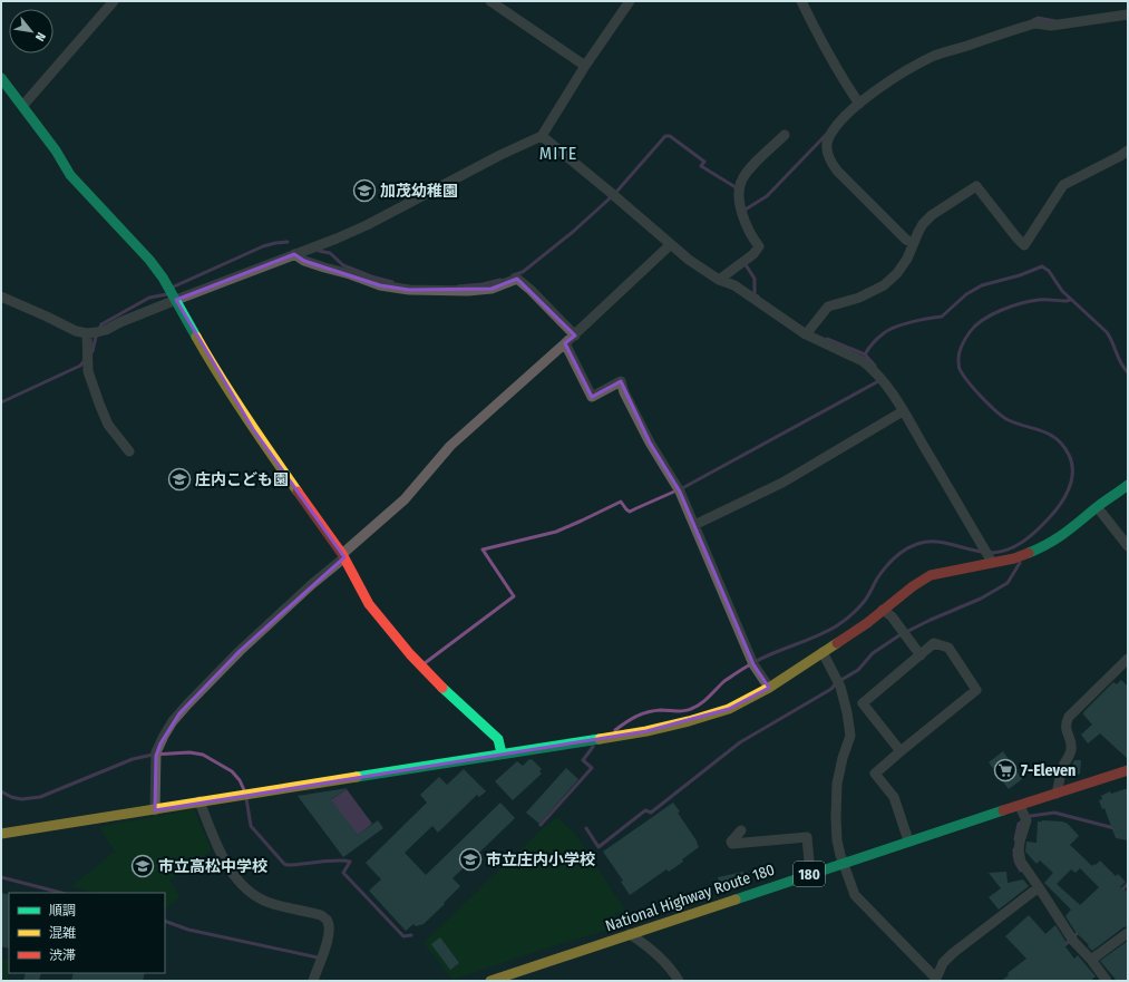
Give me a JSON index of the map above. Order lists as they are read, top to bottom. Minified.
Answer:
{"streets":{"main road":["180","National Highway Route 180"]},"districts":["MITE"],"places":{"school or university":["加茂幼稚園","庄内こども園","市立庄内小学校","市立高松中学校"],"supermarket":["7-Eleven"]},"legend":["順調","混雑","渋滞"],"north":"bottom right"}
